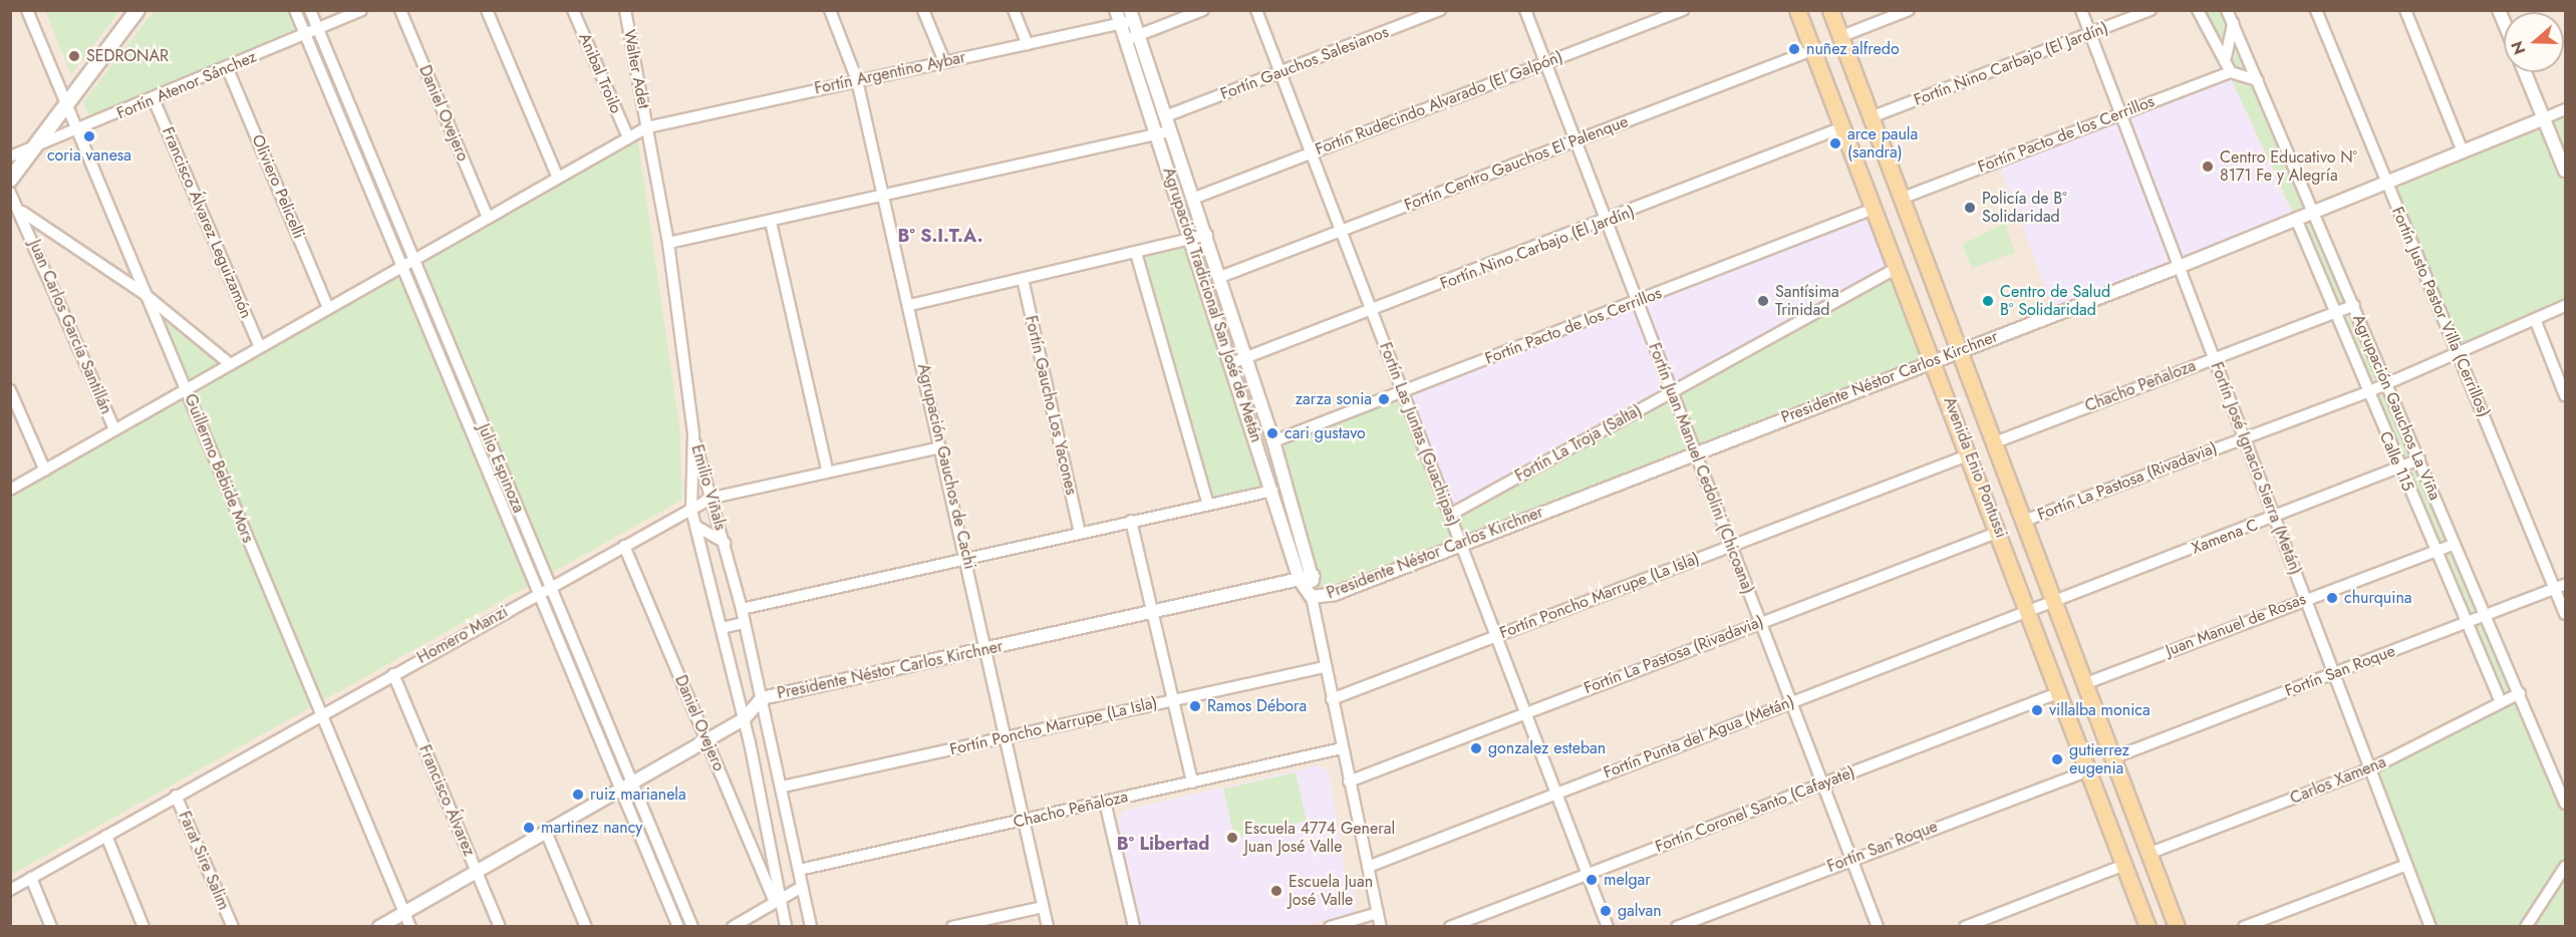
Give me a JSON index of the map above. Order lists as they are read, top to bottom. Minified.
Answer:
{"streets":{"main road":["Avenida Enio Pontussi"],"street":["Fortín Gauchos Salesianos","Fortín Nino Carbajo (El Jardín)","Walter Adet","Anibal Troilo","Fortín Argentino Aybar","Fortín Atenor Sánchez","Fortín Rudecindo Alvarado (El Galpón)","Daniel Ovejero","Fortín Pacto de los Cerrillos","Fortín Centro Gauchos El Palenque","Oliviero Pelicelli","Francisco Álvarez Leguizamón","Agrupación Tradicional San José de Metán","Fortín Justo Pastor Villa (Cerrillos)","Juan Carlos García Santillán","Presidente Néstor Carlos Kirchner","Chacho Peñaloza","Fortín Gaucho Los Yacones","Agrupación Gauchos La Viña","Fortín Las Juntas (Guachipas)","Fortín La Troja (Salta)","Calle 115","Agrupación Gauchos de Cachi","Guillermo Bebide Mors","Julio Espinoza","Fortín Juan Manuel Cedolini (Chicoana)","Fortín José Ignacio Sierra (Metán)","Fortín La Pastosa (Rivadavia)","Emilio Viñals","Xamena C","Fortín Poncho Marrupe (La Isla)","Juan Manuel de Rosas","Homero Manzi","Fortín San Roque","Fortín Punta del Agua (Metán)","Carlos Xamena","Francisco Álvarez","Fortín Coronel Santo (Cafayate)","Farat Sire Salim"]},"crossings":[["Fortín Gauchos Salesianos","Agrupación Tradicional San José de Metán"],["Fortín Gauchos Salesianos","Fortín Las Juntas (Guachipas)"],["Fortín Nino Carbajo (El Jardín)","Agrupación Tradicional San José de Metán"],["Fortín Nino Carbajo (El Jardín)","Fortín Las Juntas (Guachipas)"],["Fortín Nino Carbajo (El Jardín)","Avenida Enio Pontussi"],["Fortín Nino Carbajo (El Jardín)","Fortín Juan Manuel Cedolini (Chicoana)"],["Fortín Nino Carbajo (El Jardín)","Fortín José Ignacio Sierra (Metán)"],["Walter Adet","Fortín Argentino Aybar"],["Walter Adet","Emilio Viñals"],["Anibal Troilo","Fortín Argentino Aybar"],["Fortín Argentino Aybar","Daniel Ovejero"],["Fortín Argentino Aybar","Oliviero Pelicelli"],["Fortín Argentino Aybar","Francisco Álvarez Leguizamón"],["Fortín Argentino Aybar","Agrupación Tradicional San José de Metán"],["Fortín Argentino Aybar","Juan Carlos García Santillán"],["Fortín Argentino Aybar","Agrupación Gauchos de Cachi"],["Fortín Argentino Aybar","Guillermo Bebide Mors"],["Fortín Argentino Aybar","Julio Espinoza"],["Fortín Atenor Sánchez","Oliviero Pelicelli"],["Fortín Atenor Sánchez","Francisco Álvarez Leguizamón"],["Fortín Atenor Sánchez","Guillermo Bebide Mors"],["Fortín Atenor Sánchez","Julio Espinoza"],["Fortín Rudecindo Alvarado (El Galpón)","Agrupación Tradicional San José de Metán"],["Fortín Rudecindo Alvarado (El Galpón)","Fortín Las Juntas (Guachipas)"],["Fortín Rudecindo Alvarado (El Galpón)","Fortín Juan Manuel Cedolini (Chicoana)"],["Daniel Ovejero","Presidente Néstor Carlos Kirchner"],["Daniel Ovejero","Emilio Viñals"],["Daniel Ovejero","Homero Manzi"],["Fortín Pacto de los Cerrillos","Agrupación Tradicional San José de Metán"],["Fortín Pacto de los Cerrillos","Fortín Las Juntas (Guachipas)"],["Fortín Pacto de los Cerrillos","Avenida Enio Pontussi"],["Fortín Pacto de los Cerrillos","Fortín Juan Manuel Cedolini (Chicoana)"],["Fortín Pacto de los Cerrillos","Fortín José Ignacio Sierra (Metán)"],["Fortín Centro Gauchos El Palenque","Agrupación Tradicional San José de Metán"],["Fortín Centro Gauchos El Palenque","Fortín Las Juntas (Guachipas)"],["Fortín Centro Gauchos El Palenque","Avenida Enio Pontussi"],["Fortín Centro Gauchos El Palenque","Fortín Juan Manuel Cedolini (Chicoana)"],["Agrupación Tradicional San José de Metán","Presidente Néstor Carlos Kirchner"],["Agrupación Tradicional San José de Metán","Chacho Peñaloza"],["Agrupación Tradicional San José de Metán","Fortín La Pastosa (Rivadavia)"],["Agrupación Tradicional San José de Metán","Fortín Poncho Marrupe (La Isla)"],["Agrupación Tradicional San José de Metán","Fortín Punta del Agua (Metán)"],["Fortín Justo Pastor Villa (Cerrillos)","Presidente Néstor Carlos Kirchner"],["Fortín Justo Pastor Villa (Cerrillos)","Fortín La Pastosa (Rivadavia)"],["Fortín Justo Pastor Villa (Cerrillos)","Fortín San Roque"],["Presidente Néstor Carlos Kirchner","Agrupación Gauchos La Viña"],["Presidente Néstor Carlos Kirchner","Fortín Las Juntas (Guachipas)"],["Presidente Néstor Carlos Kirchner","Calle 115"],["Presidente Néstor Carlos Kirchner","Agrupación Gauchos de Cachi"],["Presidente Néstor Carlos Kirchner","Avenida Enio Pontussi"],["Presidente Néstor Carlos Kirchner","Guillermo Bebide Mors"],["Presidente Néstor Carlos Kirchner","Julio Espinoza"],["Presidente Néstor Carlos Kirchner","Fortín Juan Manuel Cedolini (Chicoana)"],["Presidente Néstor Carlos Kirchner","Fortín José Ignacio Sierra (Metán)"],["Presidente Néstor Carlos Kirchner","Emilio Viñals"],["Presidente Néstor Carlos Kirchner","Francisco Álvarez"],["Chacho Peñaloza","Agrupación Gauchos La Viña"],["Chacho Peñaloza","Calle 115"],["Chacho Peñaloza","Agrupación Gauchos de Cachi"],["Chacho Peñaloza","Avenida Enio Pontussi"],["Chacho Peñaloza","Fortín José Ignacio Sierra (Metán)"],["Chacho Peñaloza","Emilio Viñals"],["Agrupación Gauchos La Viña","Fortín La Pastosa (Rivadavia)"],["Agrupación Gauchos La Viña","Xamena C"],["Agrupación Gauchos La Viña","Juan Manuel de Rosas"],["Agrupación Gauchos La Viña","Fortín San Roque"],["Agrupación Gauchos La Viña","Carlos Xamena"],["Fortín Las Juntas (Guachipas)","Fortín La Troja (Salta)"],["Fortín Las Juntas (Guachipas)","Fortín La Pastosa (Rivadavia)"],["Fortín Las Juntas (Guachipas)","Fortín Poncho Marrupe (La Isla)"],["Fortín Las Juntas (Guachipas)","Fortín Punta del Agua (Metán)"],["Fortín Las Juntas (Guachipas)","Fortín Coronel Santo (Cafayate)"],["Fortín La Troja (Salta)","Avenida Enio Pontussi"],["Fortín La Troja (Salta)","Fortín Juan Manuel Cedolini (Chicoana)"],["Calle 115","Fortín La Pastosa (Rivadavia)"],["Calle 115","Xamena C"],["Calle 115","Juan Manuel de Rosas"],["Calle 115","Fortín San Roque"],["Calle 115","Carlos Xamena"],["Agrupación Gauchos de Cachi","Fortín Poncho Marrupe (La Isla)"],["Agrupación Gauchos de Cachi","Homero Manzi"],["Avenida Enio Pontussi","Fortín La Pastosa (Rivadavia)"],["Avenida Enio Pontussi","Xamena C"],["Avenida Enio Pontussi","Fortín Poncho Marrupe (La Isla)"],["Avenida Enio Pontussi","Juan Manuel de Rosas"],["Avenida Enio Pontussi","Fortín San Roque"],["Avenida Enio Pontussi","Fortín Punta del Agua (Metán)"],["Avenida Enio Pontussi","Carlos Xamena"],["Avenida Enio Pontussi","Fortín Coronel Santo (Cafayate)"],["Guillermo Bebide Mors","Homero Manzi"],["Julio Espinoza","Homero Manzi"],["Fortín Juan Manuel Cedolini (Chicoana)","Fortín La Pastosa (Rivadavia)"],["Fortín Juan Manuel Cedolini (Chicoana)","Fortín Poncho Marrupe (La Isla)"],["Fortín Juan Manuel Cedolini (Chicoana)","Fortín San Roque"],["Fortín Juan Manuel Cedolini (Chicoana)","Fortín Punta del Agua (Metán)"],["Fortín Juan Manuel Cedolini (Chicoana)","Fortín Coronel Santo (Cafayate)"],["Fortín José Ignacio Sierra (Metán)","Fortín La Pastosa (Rivadavia)"],["Fortín José Ignacio Sierra (Metán)","Xamena C"],["Fortín José Ignacio Sierra (Metán)","Juan Manuel de Rosas"],["Fortín José Ignacio Sierra (Metán)","Fortín San Roque"],["Fortín José Ignacio Sierra (Metán)","Carlos Xamena"],["Emilio Viñals","Fortín Poncho Marrupe (La Isla)"],["Emilio Viñals","Homero Manzi"],["Xamena C","Fortín Punta del Agua (Metán)"],["Homero Manzi","Francisco Álvarez"],["Homero Manzi","Farat Sire Salim"]],"districts":["B° S.I.T.A.","B° Libertad"],"places":["nuñez alfredo","SEDRONAR","coria vanesa","arce paula (sandra)","Centro Educativo N° 8171 Fe y Alegría","Policía de B° Solidaridad","Santísima Trinidad","Centro de Salud B° Solidaridad","zarza sonia","cari gustavo","churquina","Ramos Débora","villalba monica","gonzalez esteban","gutierrez eugenia","ruiz marianela","martinez nancy","Escuela 4774 General Juan José Valle","melgar","Escuela Juan José Valle","galvan"],"north":"left"}
